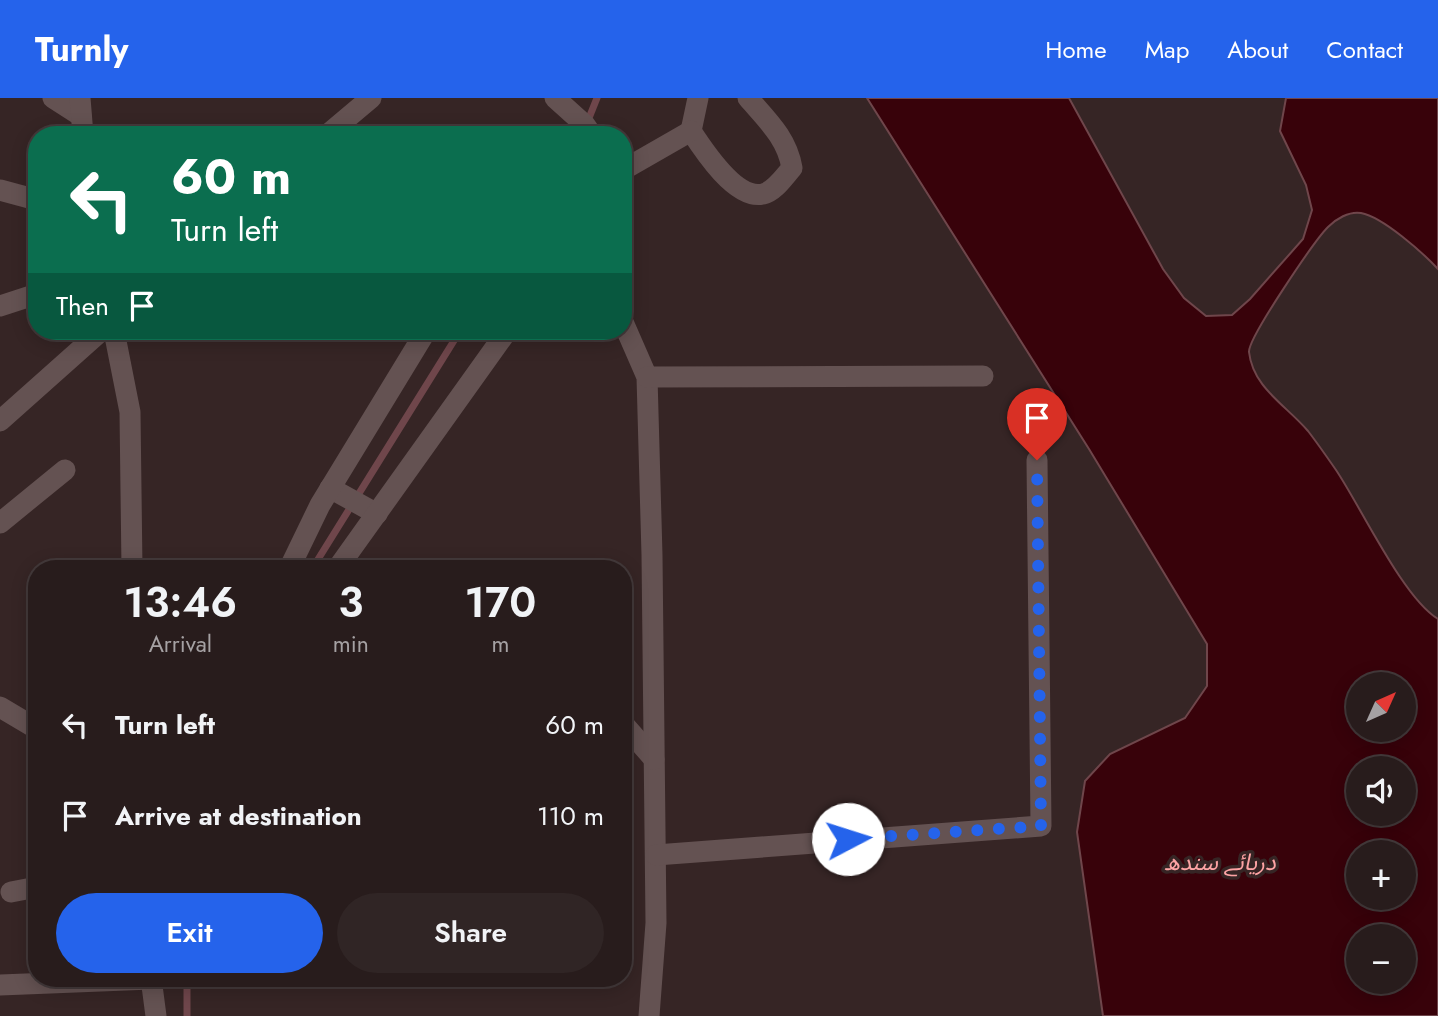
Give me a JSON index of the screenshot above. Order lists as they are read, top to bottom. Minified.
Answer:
{"water":["دریائے سندھ"],"north":"top right","page":{"header":"Turnly","nav":["Home","Map","About","Contact"],"turn":["60 m","Turn left"],"then":"Then","eta":["13:46","Arrival","3","min","170","m"],"map_buttons":["+","−"],"list":[{"name":"Turn left","value":"60 m"},{"name":"Arrive at destination","value":"110 m"}],"buttons":["Exit","Share"]}}
